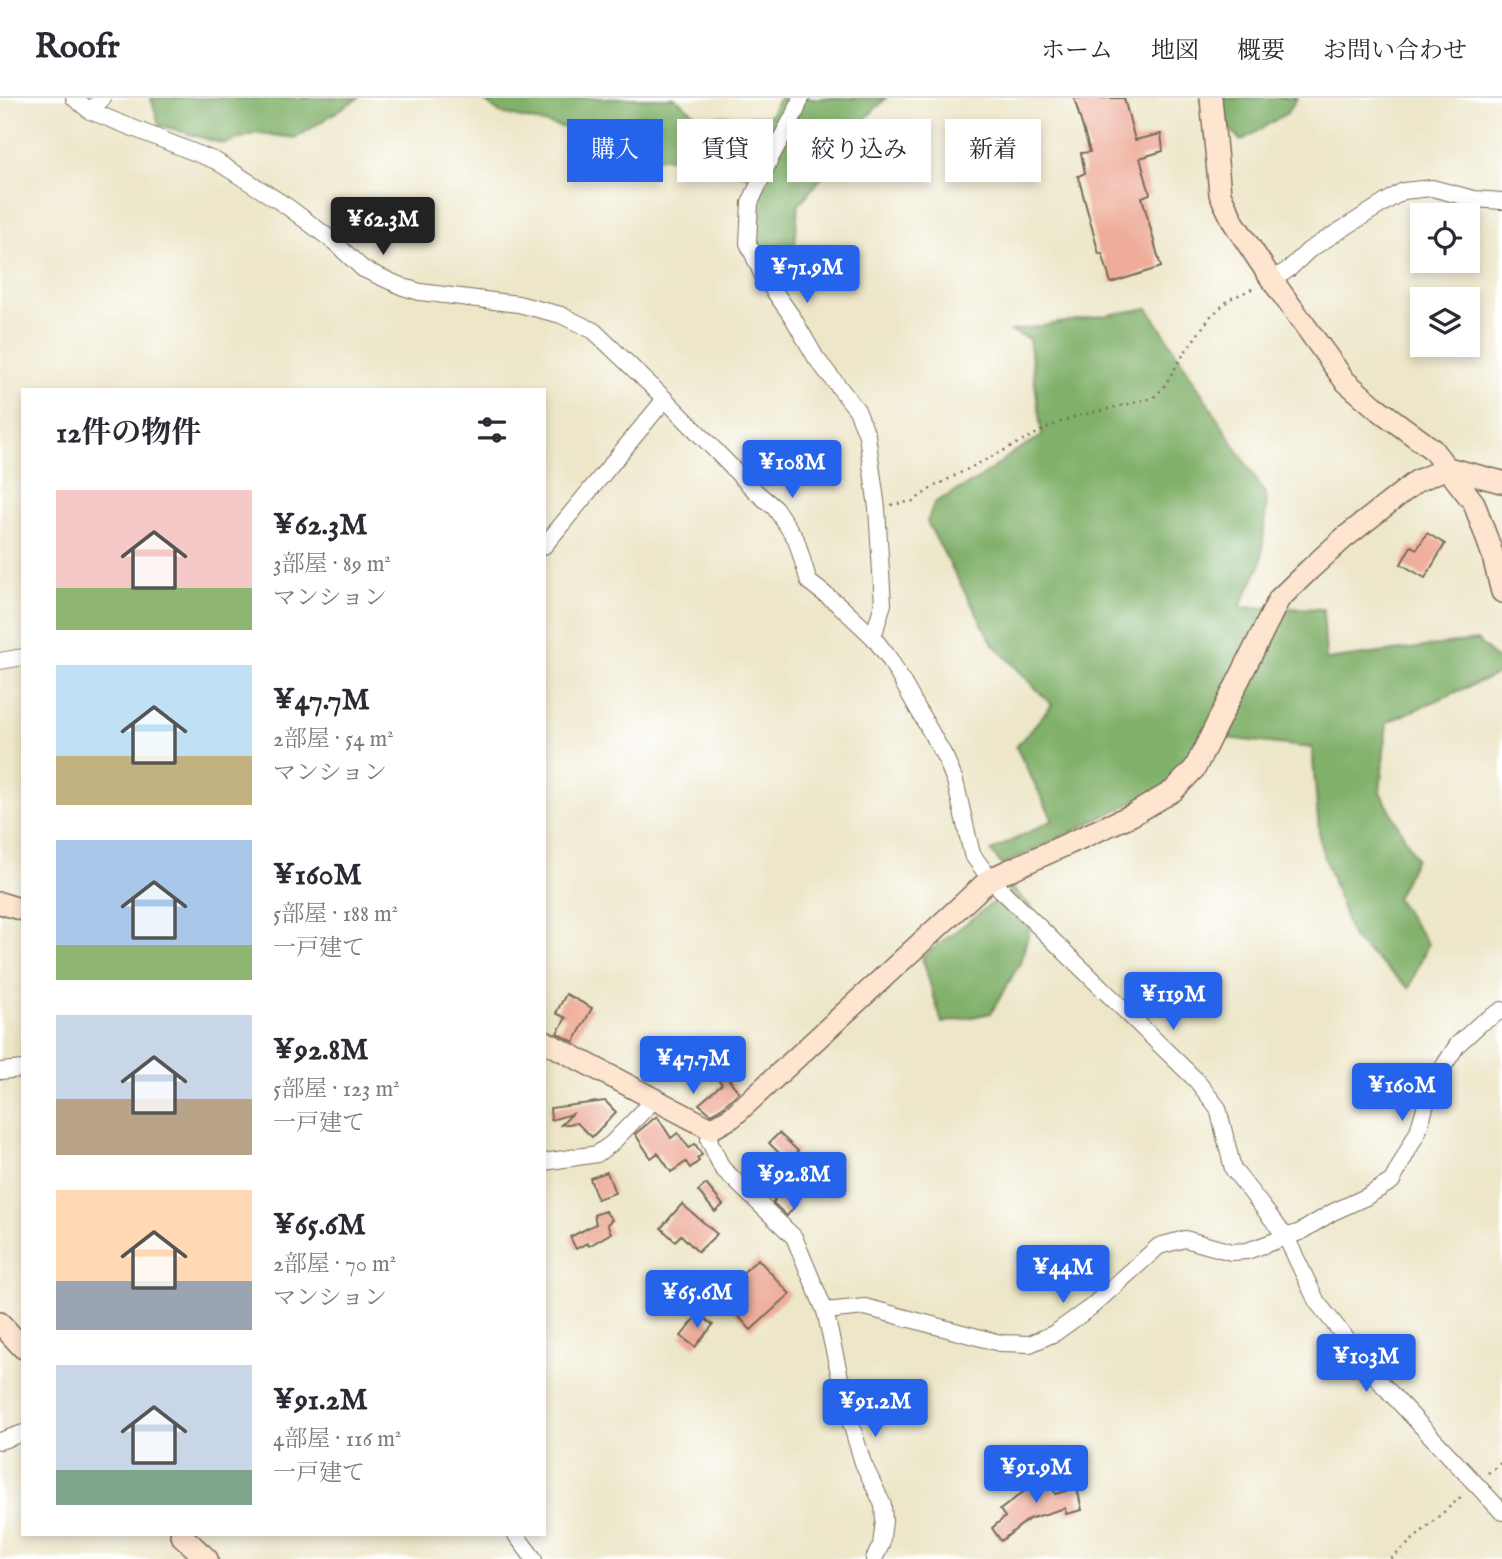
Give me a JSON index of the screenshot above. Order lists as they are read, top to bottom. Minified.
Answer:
{"page":{"header":"Roofr","nav":["ホーム","地図","概要","お問い合わせ"],"chip":["購入","賃貸","絞り込み","新着"],"price":["¥62.3M","¥71.9M","¥108M","¥119M","¥47.7M","¥160M","¥92.8M","¥44M","¥65.6M","¥103M","¥91.2M","¥91.9M"],"heading":"12件の物件","list":[{"name":"¥62.3M","note":"3部屋 · 89 m² · マンション"},{"name":"¥47.7M","note":"2部屋 · 54 m² · マンション"},{"name":"¥160M","note":"5部屋 · 188 m² · 一戸建て"},{"name":"¥92.8M","note":"5部屋 · 123 m² · 一戸建て"},{"name":"¥65.6M","note":"2部屋 · 70 m² · マンション"},{"name":"¥91.2M","note":"4部屋 · 116 m² · 一戸建て"}]}}
